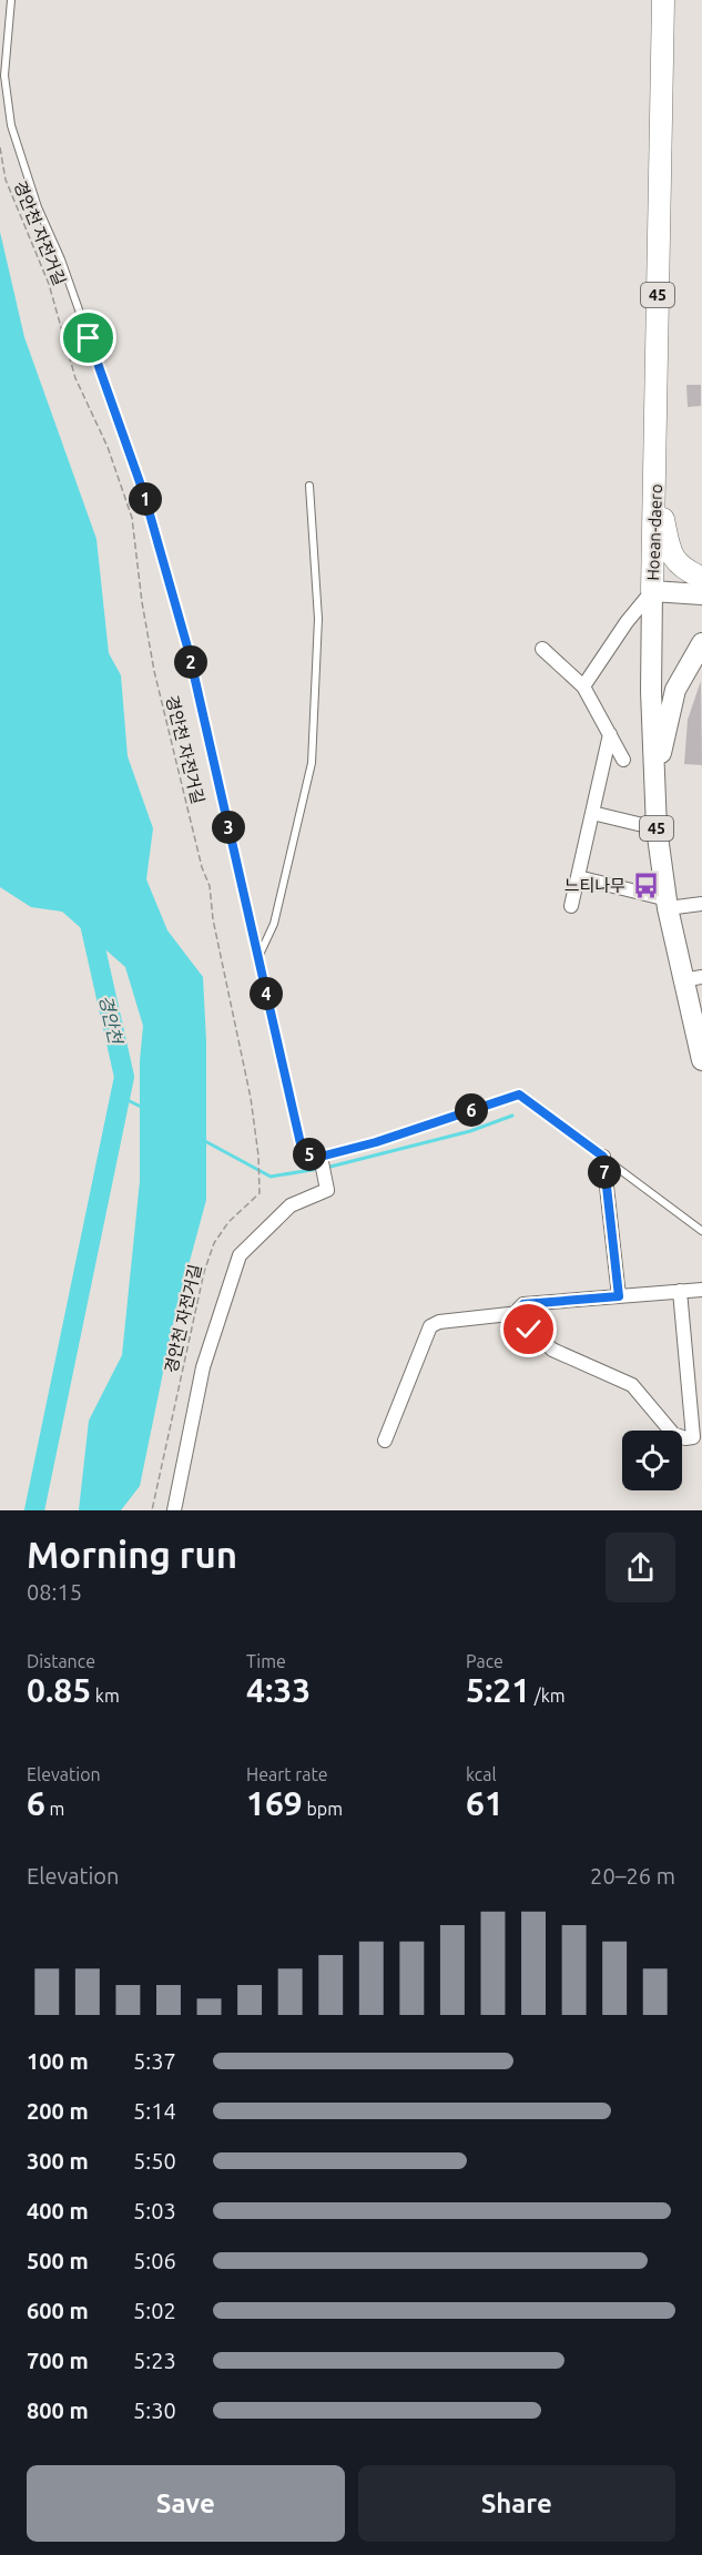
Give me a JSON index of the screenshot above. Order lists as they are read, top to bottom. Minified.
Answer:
{"streets":{"highway":["45","Hoean-daero"],"path":["경안천 자전거길"]},"water":["경안천"],"places":{"bus stop":["느티나무"]},"page":{"pins":["1","2","3","4","6","5","7"],"heading":["Morning run","08:15"],"stats":[["Distance","0.85 km"],["Time","4:33"],["Pace","5:21 /km"],["Elevation","6 m"],["Heart rate","169 bpm"],["kcal","61"]],"chart":["Elevation","20–26 m"],"list":[{"name":"100 m","note":"5:37"},{"name":"200 m","note":"5:14"},{"name":"300 m","note":"5:50"},{"name":"400 m","note":"5:03"},{"name":"500 m","note":"5:06"},{"name":"600 m","note":"5:02"},{"name":"700 m","note":"5:23"},{"name":"800 m","note":"5:30"}],"buttons":["Save","Share"]}}
